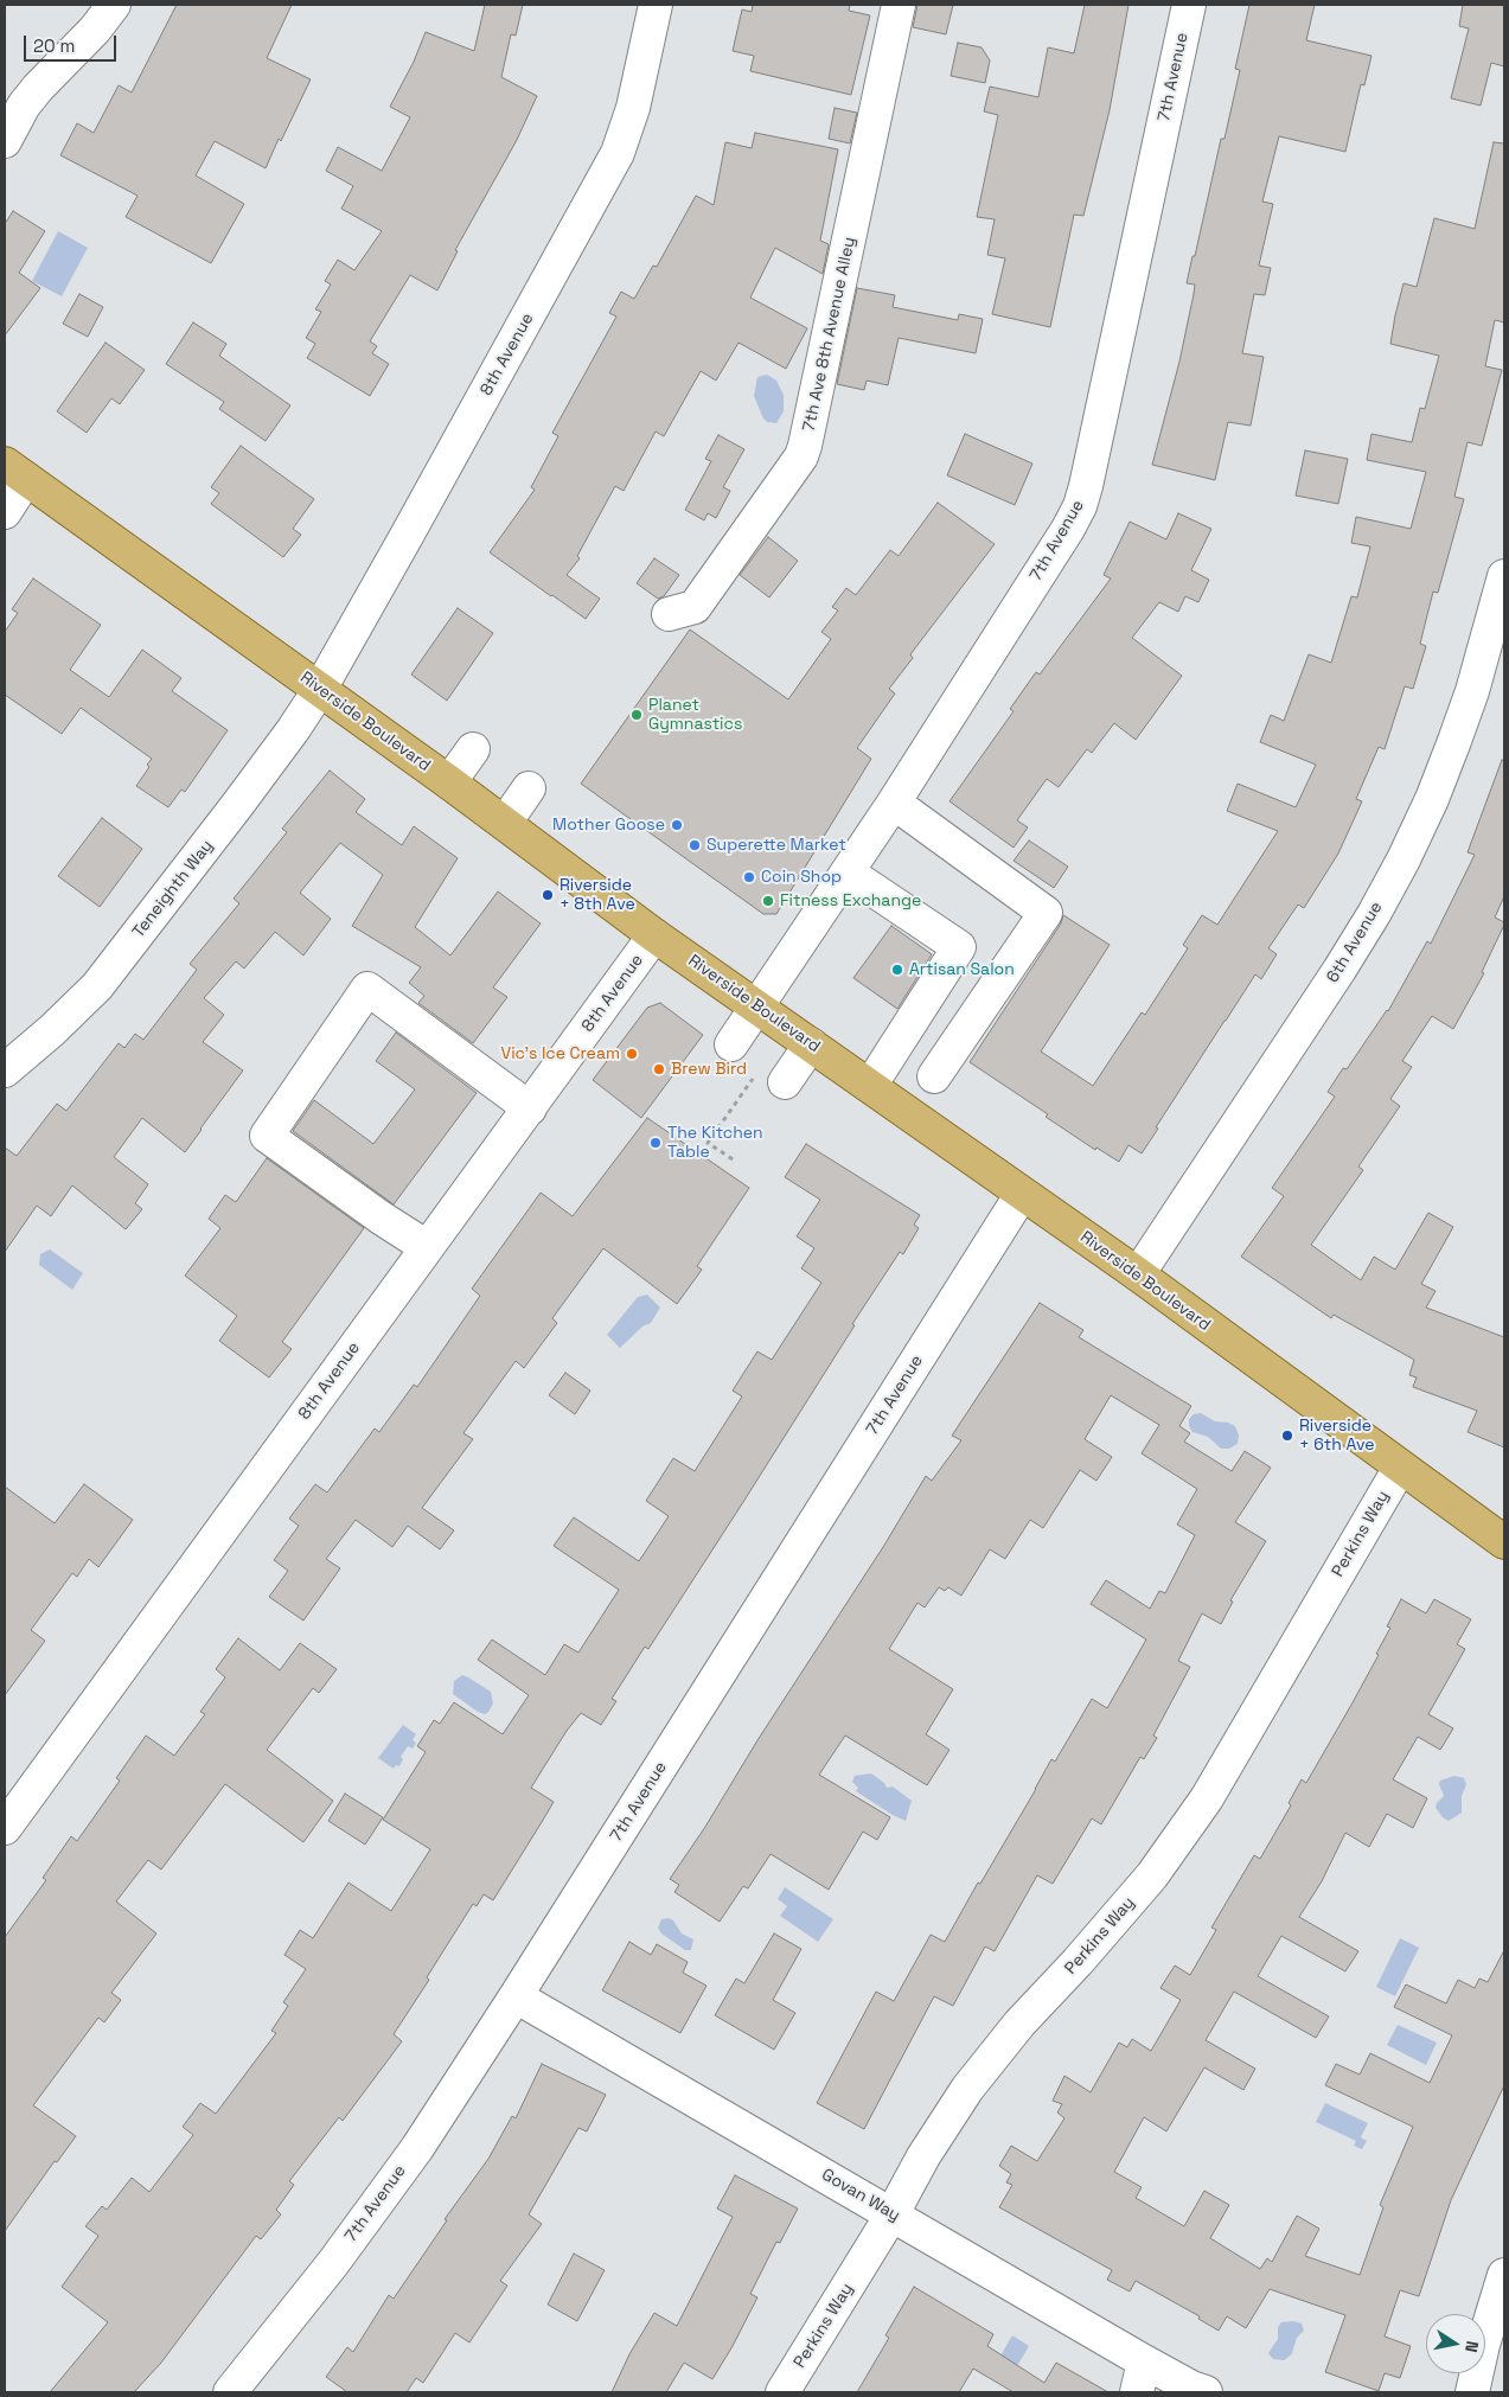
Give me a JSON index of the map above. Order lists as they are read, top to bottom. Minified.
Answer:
{"streets":{"main road":["Riverside Boulevard"],"street":["7th Avenue","7th Ave 8th Avenue Alley","8th Avenue","Teneighth Way","6th Avenue","Perkins Way","Govan Way"]},"crossings":[["7th Avenue","Riverside Boulevard"],["7th Avenue","Govan Way"],["8th Avenue","Riverside Boulevard"],["8th Avenue","Teneighth Way"],["Riverside Boulevard","Teneighth Way"],["Riverside Boulevard","6th Avenue"],["Riverside Boulevard","Perkins Way"],["Perkins Way","Govan Way"]],"places":["Planet Gymnastics","Mother Goose","Superette Market","Coin Shop","Riverside + 8th Ave","Fitness Exchange","Artisan Salon","Vic's Ice Cream","Brew Bird","The Kitchen Table","Riverside + 6th Ave"],"scale_bar":"20 m","north":"right"}
